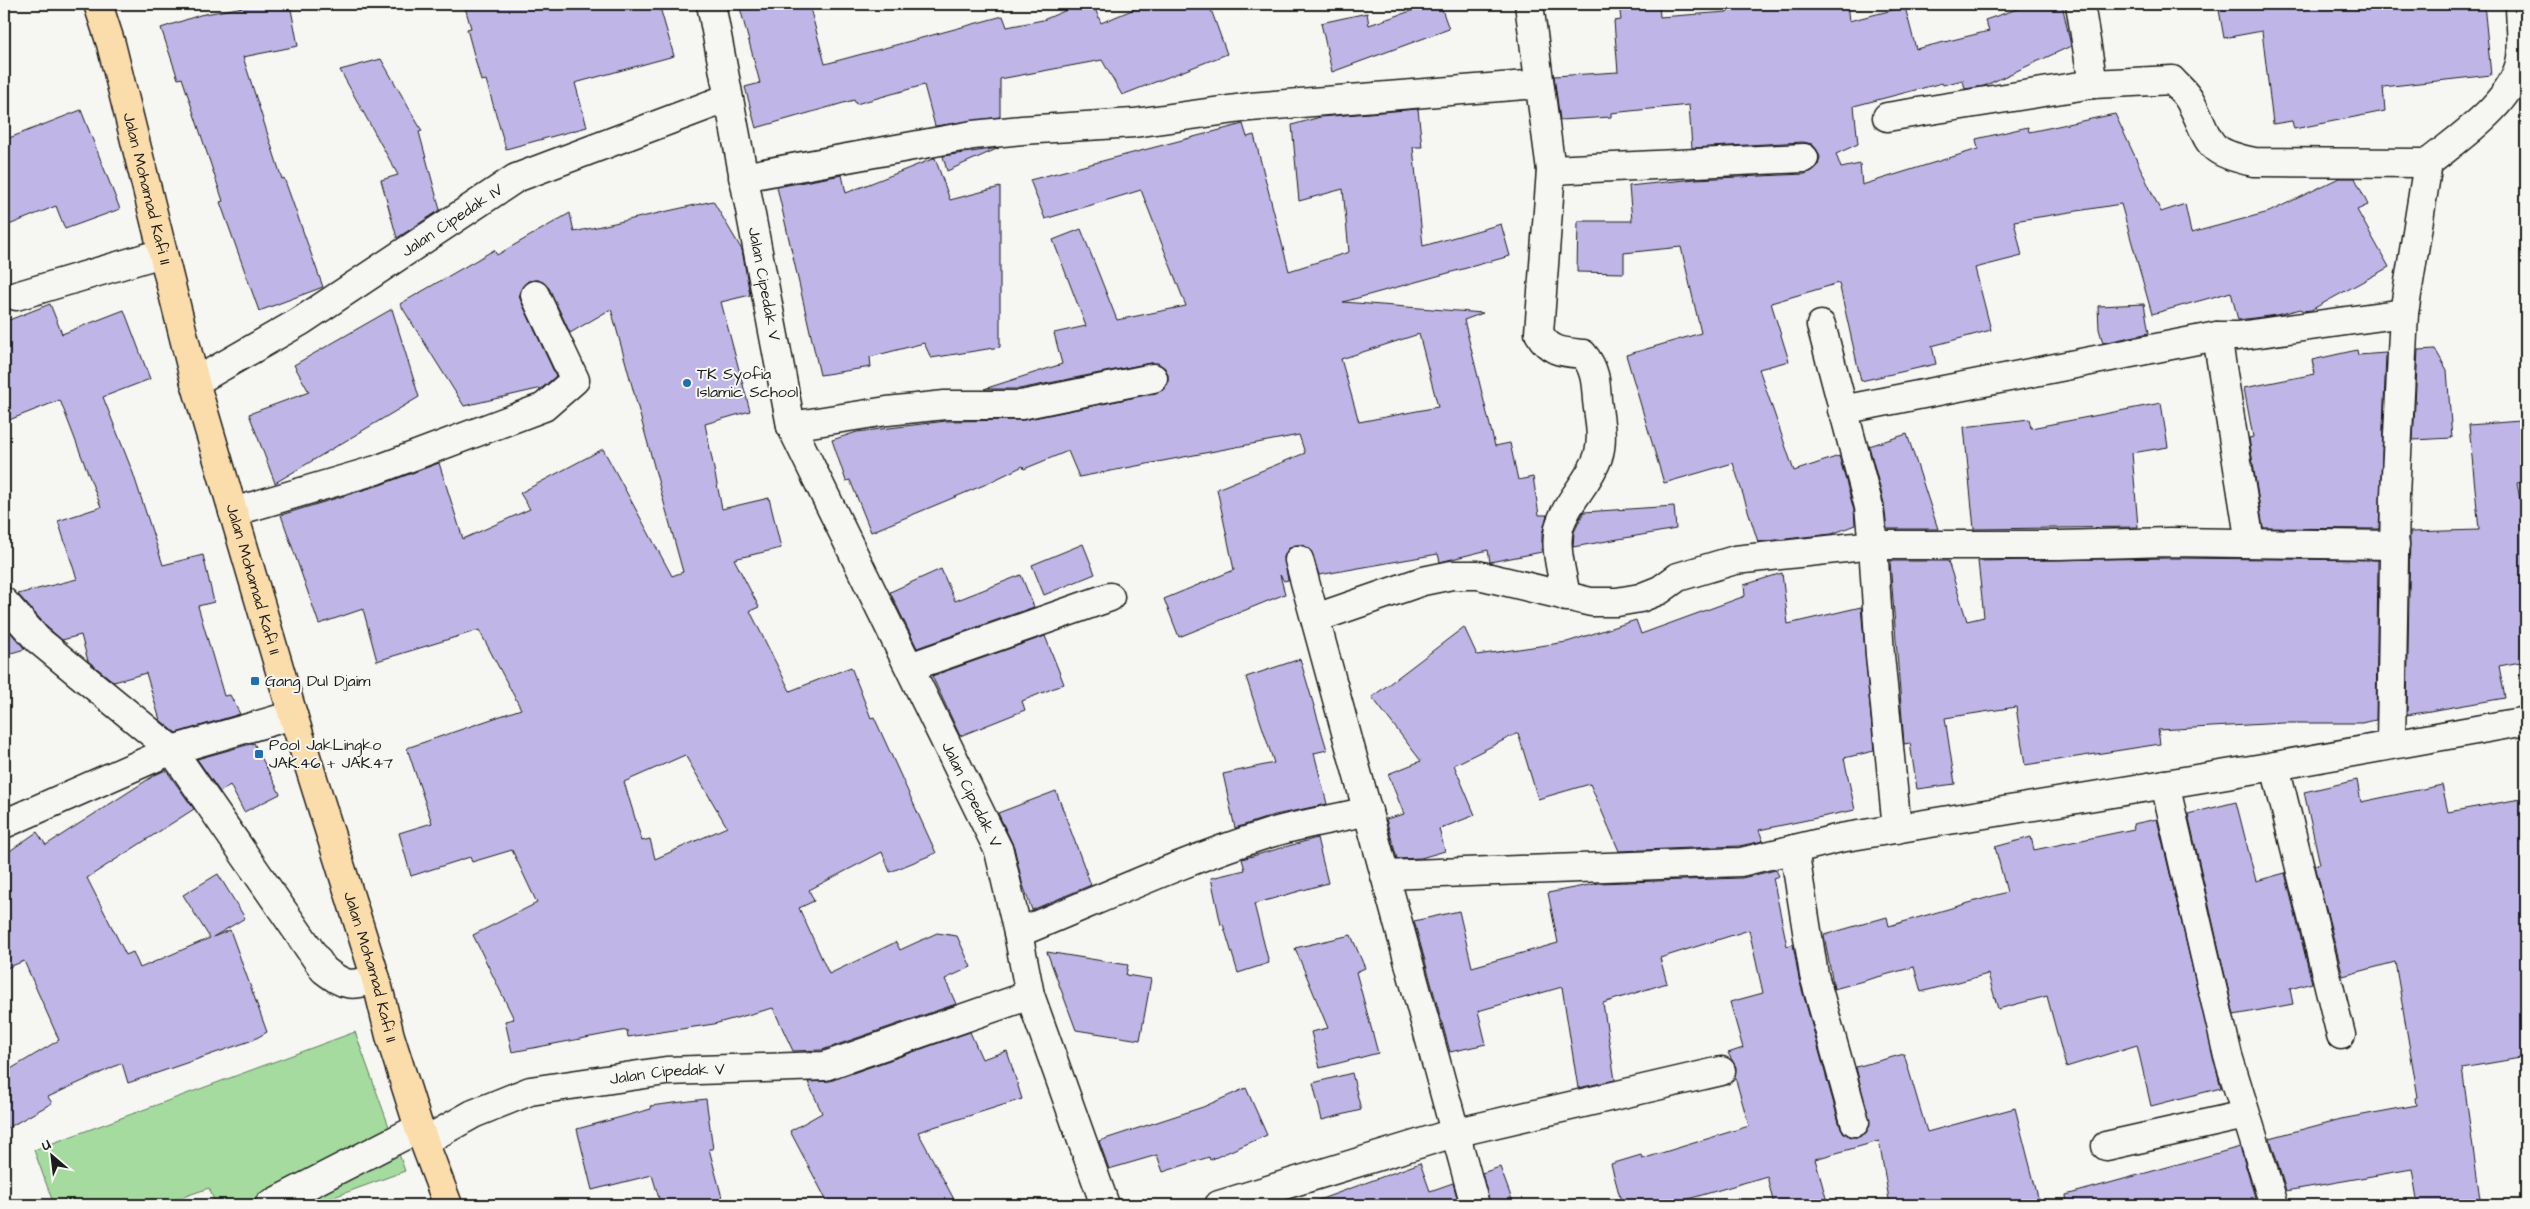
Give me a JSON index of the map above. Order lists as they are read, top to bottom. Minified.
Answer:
{"streets":{"main road":["Jalan Mohamad Kafi II"],"street":["Jalan Cipedak IV","Jalan Cipedak V"]},"crossings":[["Jalan Mohamad Kafi II","Jalan Cipedak IV"],["Jalan Mohamad Kafi II","Jalan Cipedak V"],["Jalan Cipedak IV","Jalan Cipedak V"]],"places":{"other":["TK Syofia Islamic School"],"transit":["Gang Dul Djaim","Pool JakLingko JAK.46 + JAK.47"]},"north":"top left"}
